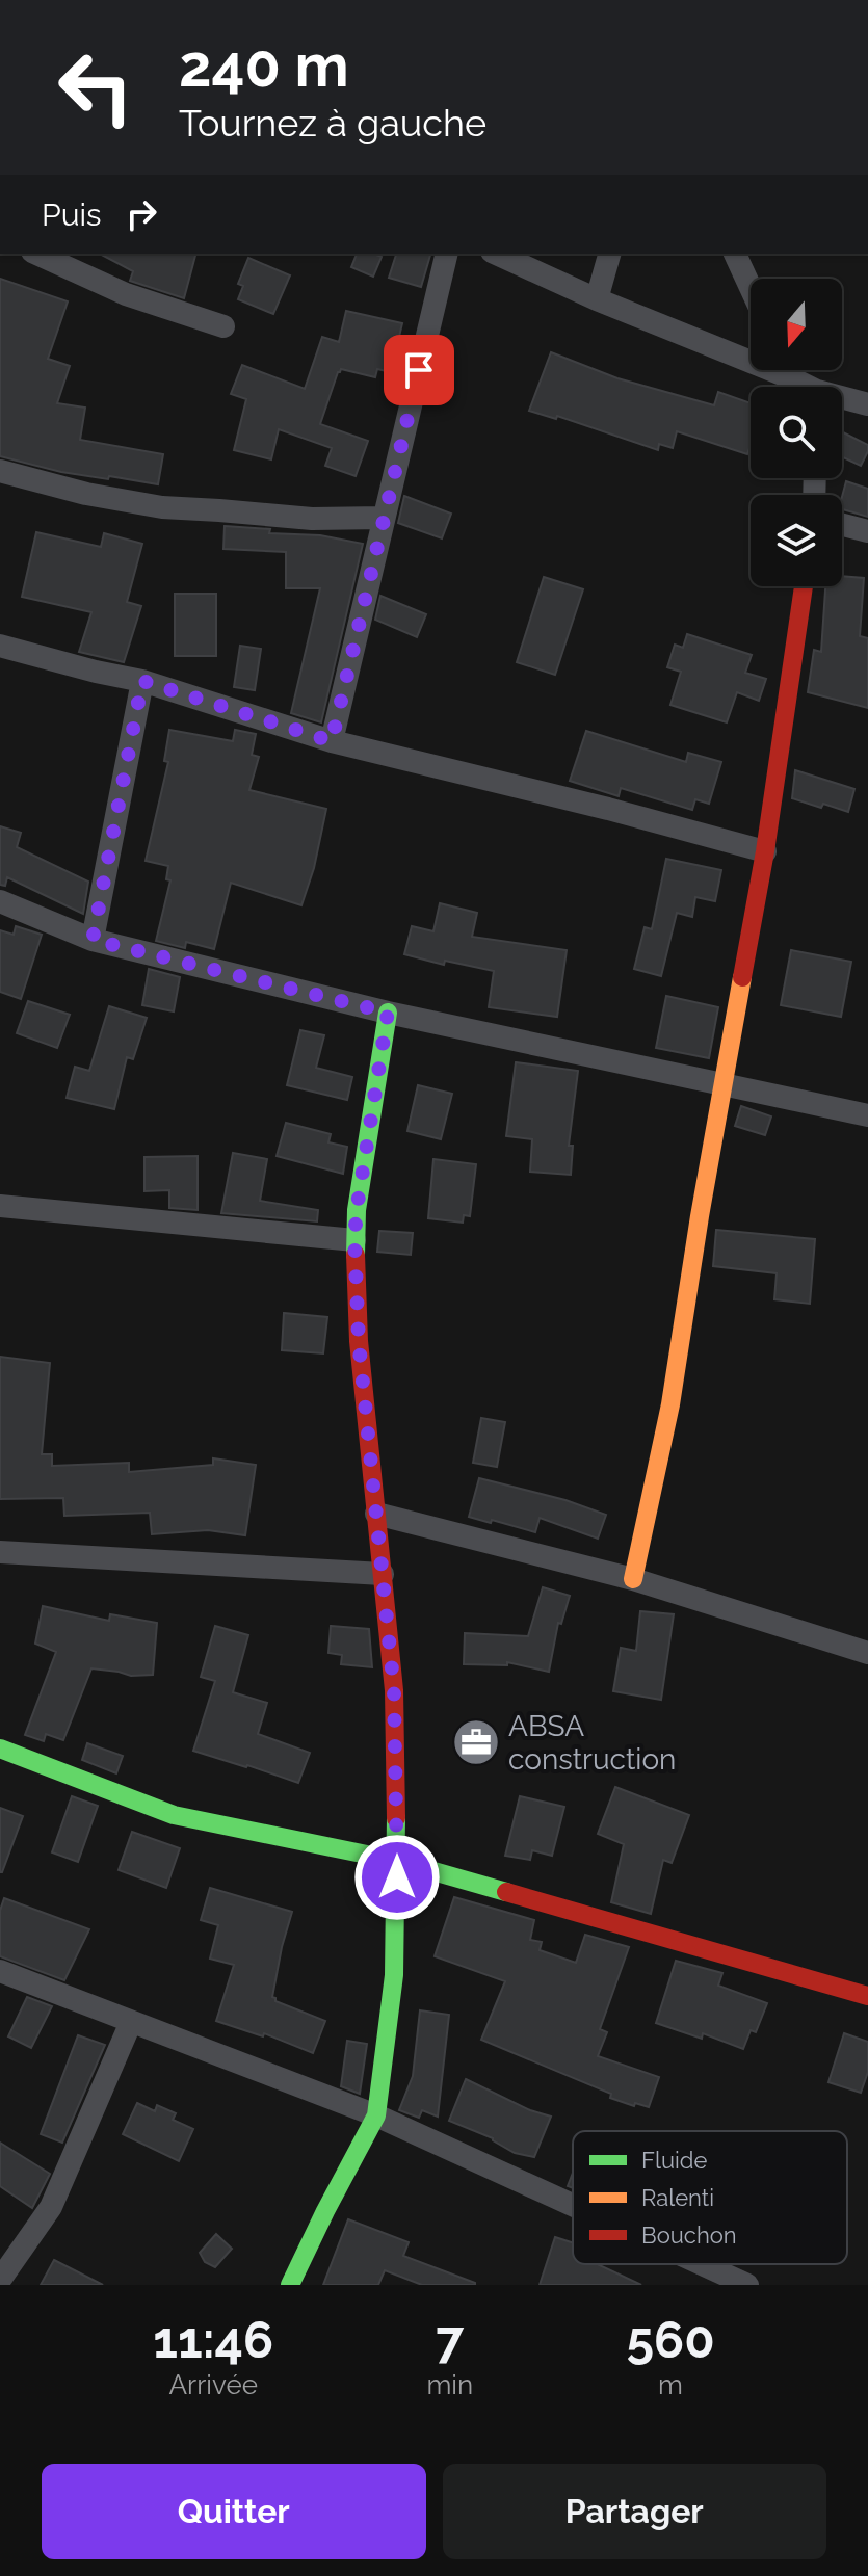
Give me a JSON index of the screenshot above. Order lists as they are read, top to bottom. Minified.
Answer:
{"places":{"office":["ABSA construction"]},"legend":["Fluide","Ralenti","Bouchon"],"north":"bottom","page":{"turn":["240 m","Tournez à gauche"],"then":"Puis","eta":["11:46","Arrivée","7","min","560","m"],"buttons":["Quitter","Partager"]}}
